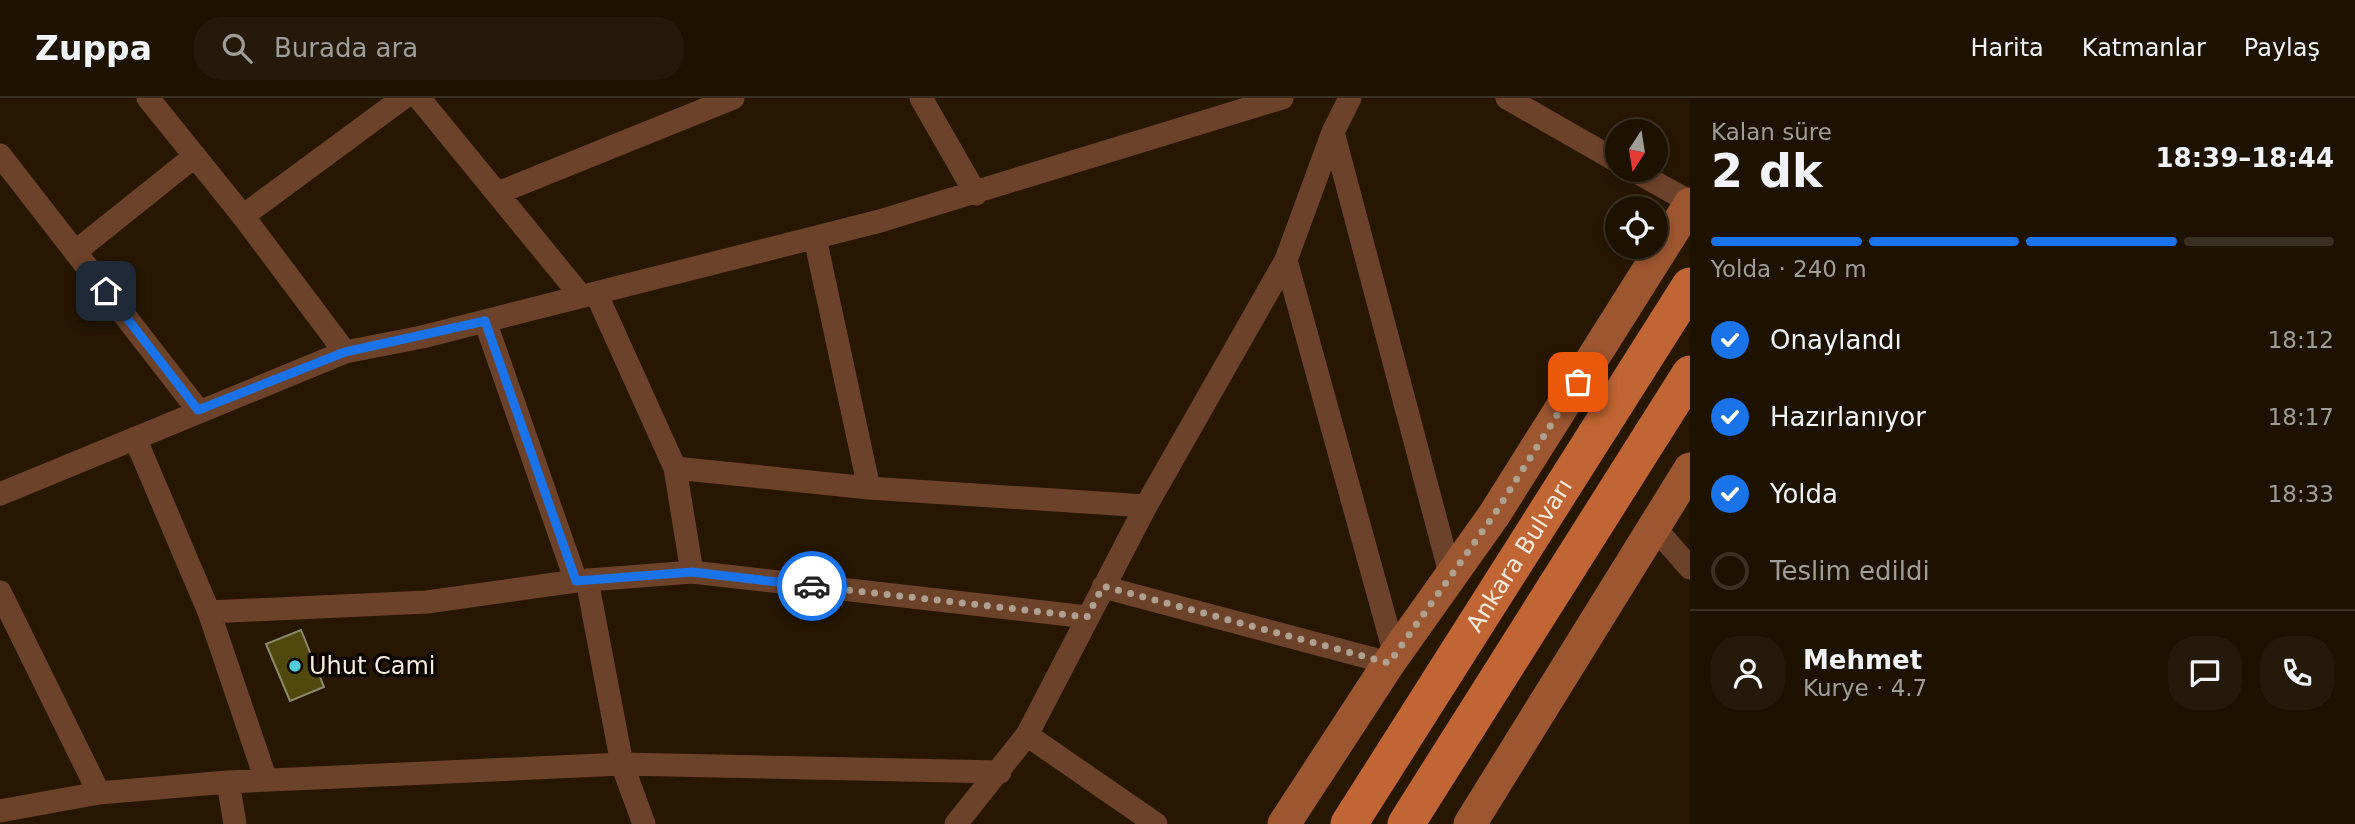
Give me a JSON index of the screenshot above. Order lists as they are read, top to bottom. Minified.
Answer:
{"streets":{"main road":["Ankara Bulvarı"]},"places":["Uhut Cami"],"north":"bottom","page":{"header":"Zuppa","search":"Burada ara","nav":["Harita","Katmanlar","Paylaş"],"heading":["2 dk","Kalan süre","18:39–18:44"],"panel":["Mehmet","Kurye · 4.7"],"bar":"Yolda · 240 m","list":[["Onaylandı","18:12"],["Hazırlanıyor","18:17"],["Yolda","18:33"],"Teslim edildi"]}}
